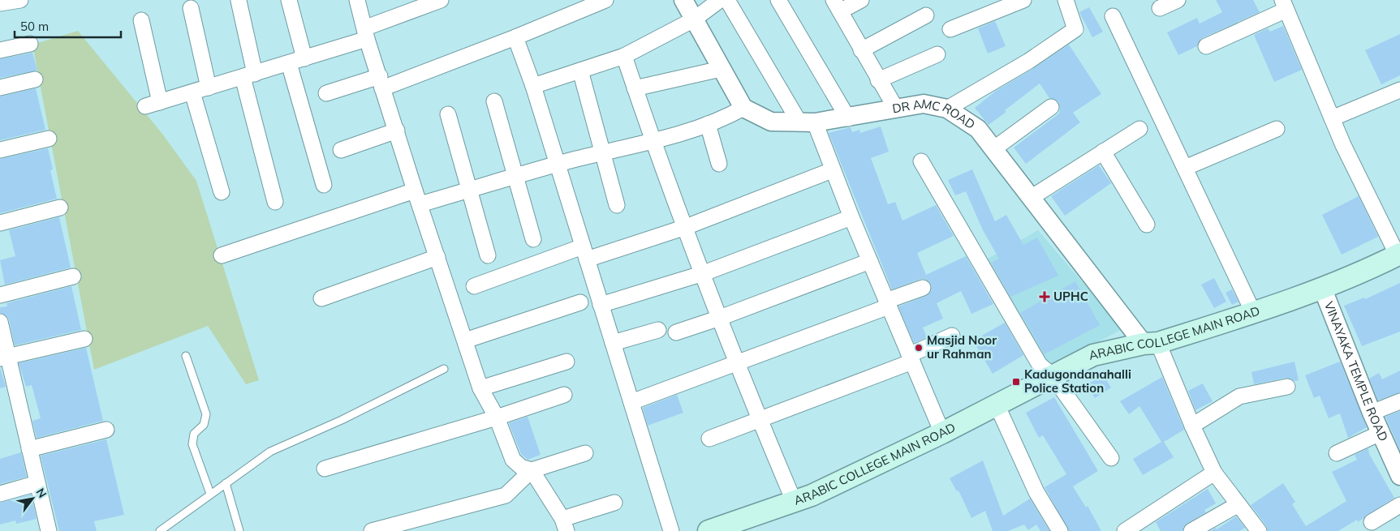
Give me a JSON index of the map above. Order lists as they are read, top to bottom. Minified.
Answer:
{"streets":{"main road":["ARABIC COLLEGE MAIN ROAD"],"street":["DR AMC ROAD","VINAYAKA TEMPLE ROAD"]},"crossings":[["DR AMC ROAD","ARABIC COLLEGE MAIN ROAD"],["ARABIC COLLEGE MAIN ROAD","VINAYAKA TEMPLE ROAD"]],"places":{"health":["UPHC"],"other":["Masjid Noor ur Rahman"],"transit":["Kadugondanahalli Police Station"]},"scale_bar":"50 m","north":"top right"}
